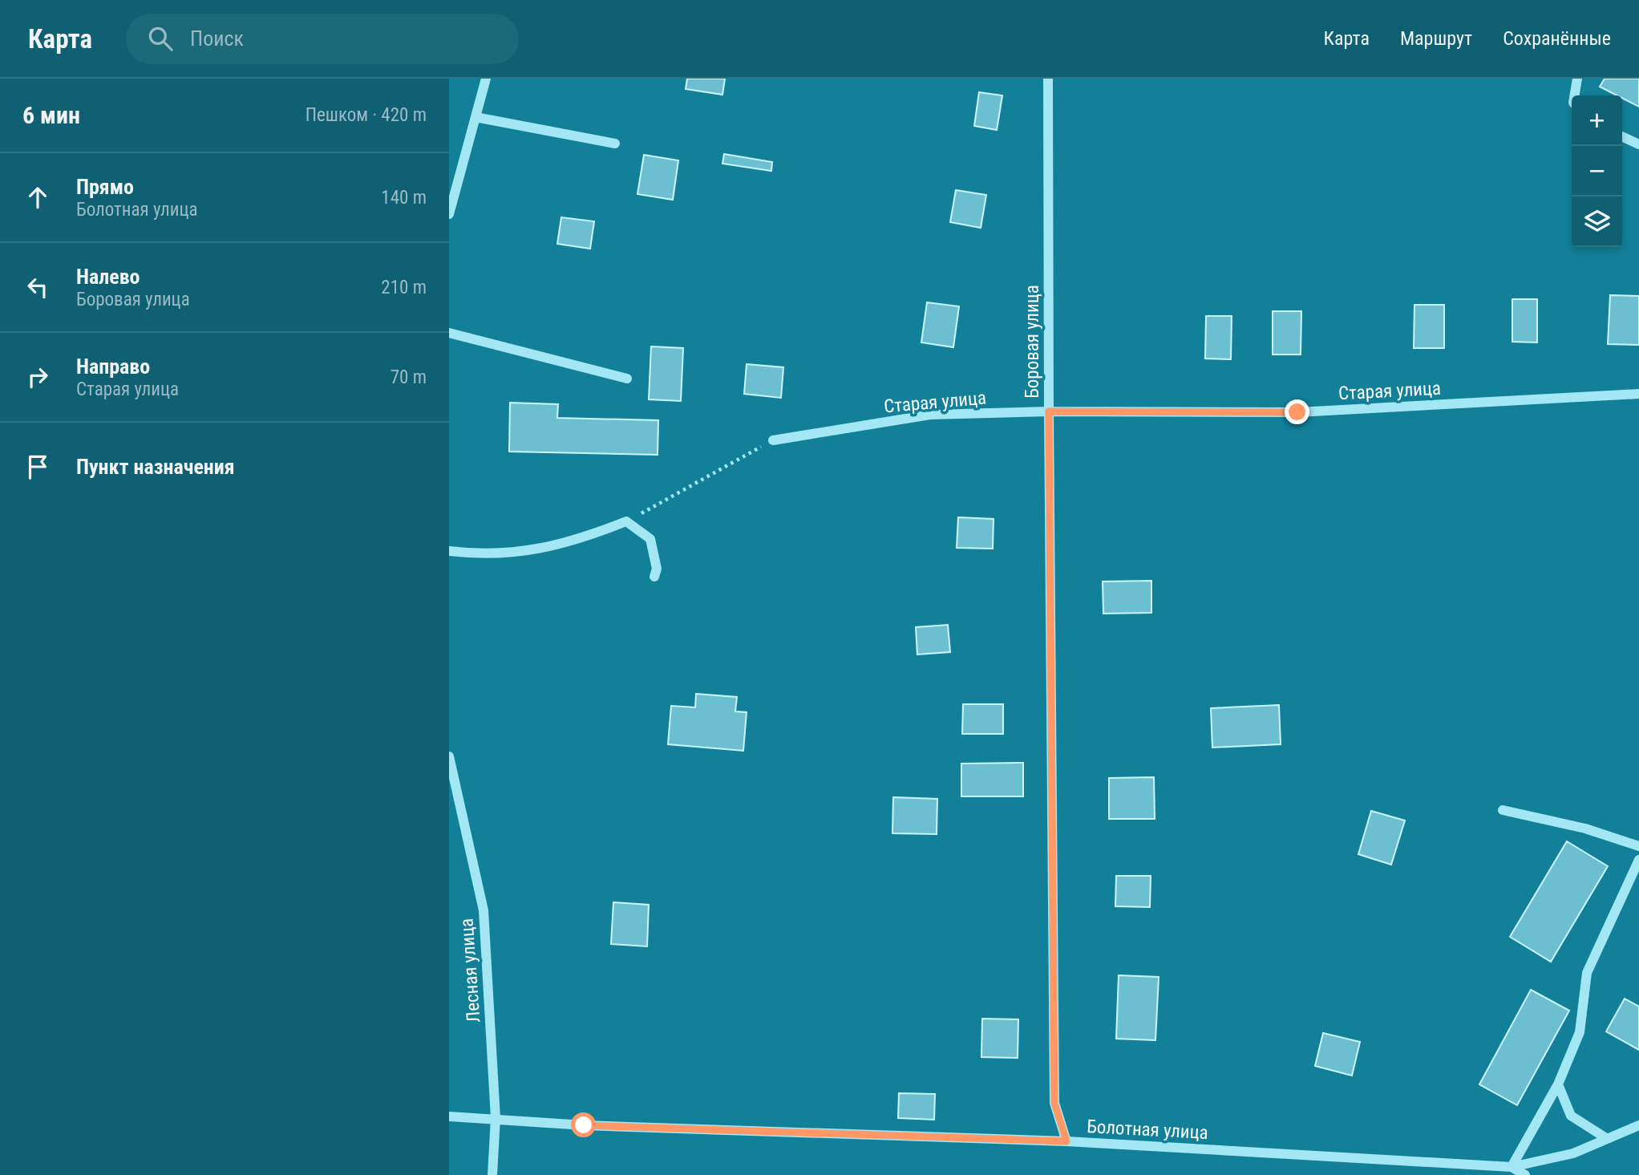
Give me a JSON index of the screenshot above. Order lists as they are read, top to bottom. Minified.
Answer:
{"streets":{"street":["Боровая улица","Старая улица","Лесная улица","Болотная улица"]},"crossings":[["Боровая улица","Старая улица"],["Боровая улица","Болотная улица"],["Лесная улица","Болотная улица"]],"page":{"header":"Карта","search":"Поиск","nav":["Карта","Маршрут","Сохранённые"],"heading":["6 мин","Пешком · 420 m"],"map_buttons":["+","−"],"list":[["Прямо","Болотная улица","140 m"],["Налево","Боровая улица","210 m"],["Направо","Старая улица","70 m"],"Пункт назначения"]}}
